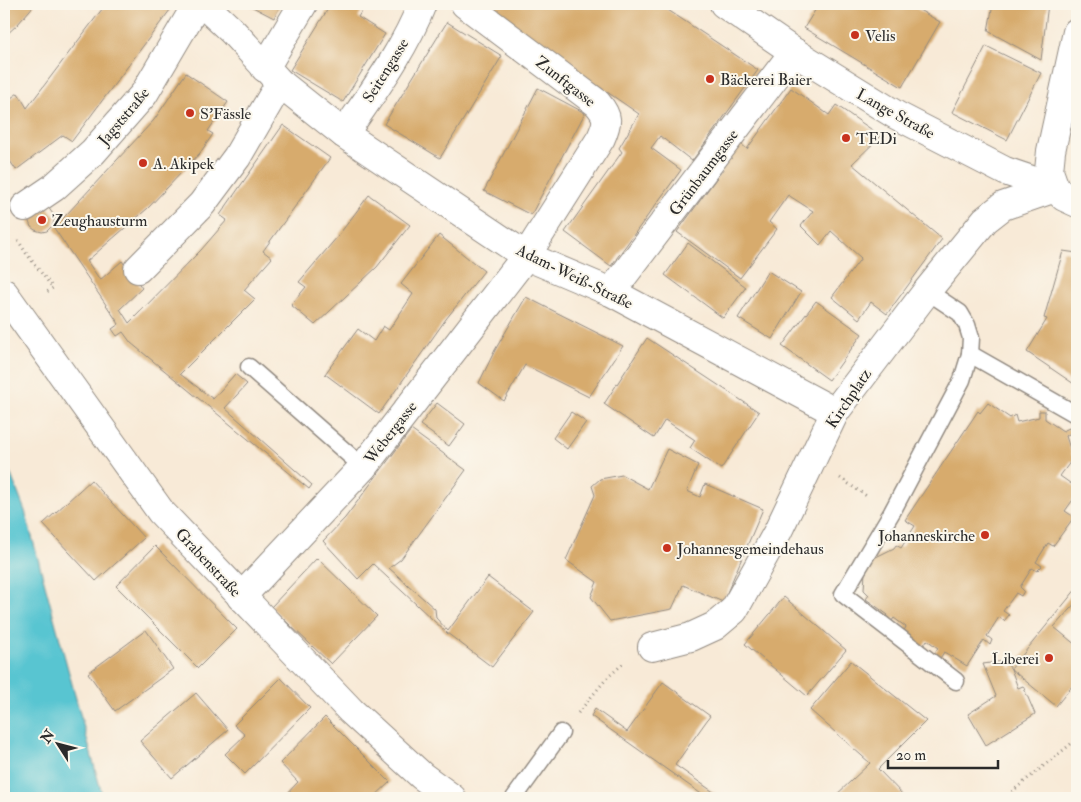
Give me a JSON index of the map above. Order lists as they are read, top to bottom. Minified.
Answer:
{"streets":{"street":["Seitengasse","Zunftgasse","Lange Straße","Jagststraße","Grünbaumgasse","Adam-Weiß-Straße","Kirchplatz","Webergasse","Grabenstraße"]},"crossings":[["Seitengasse","Adam-Weiß-Straße"],["Zunftgasse","Adam-Weiß-Straße"],["Zunftgasse","Webergasse"],["Lange Straße","Grünbaumgasse"],["Lange Straße","Kirchplatz"],["Grünbaumgasse","Adam-Weiß-Straße"],["Adam-Weiß-Straße","Kirchplatz"],["Adam-Weiß-Straße","Webergasse"],["Webergasse","Grabenstraße"]],"places":["Velis","Bäckerei Baier","S'Fässle","TEDi","A. Akipek","Zeughausturm","Johanneskirche","Johannesgemeindehaus","Liberei"],"scale_bar":"20 m","north":"top left"}
